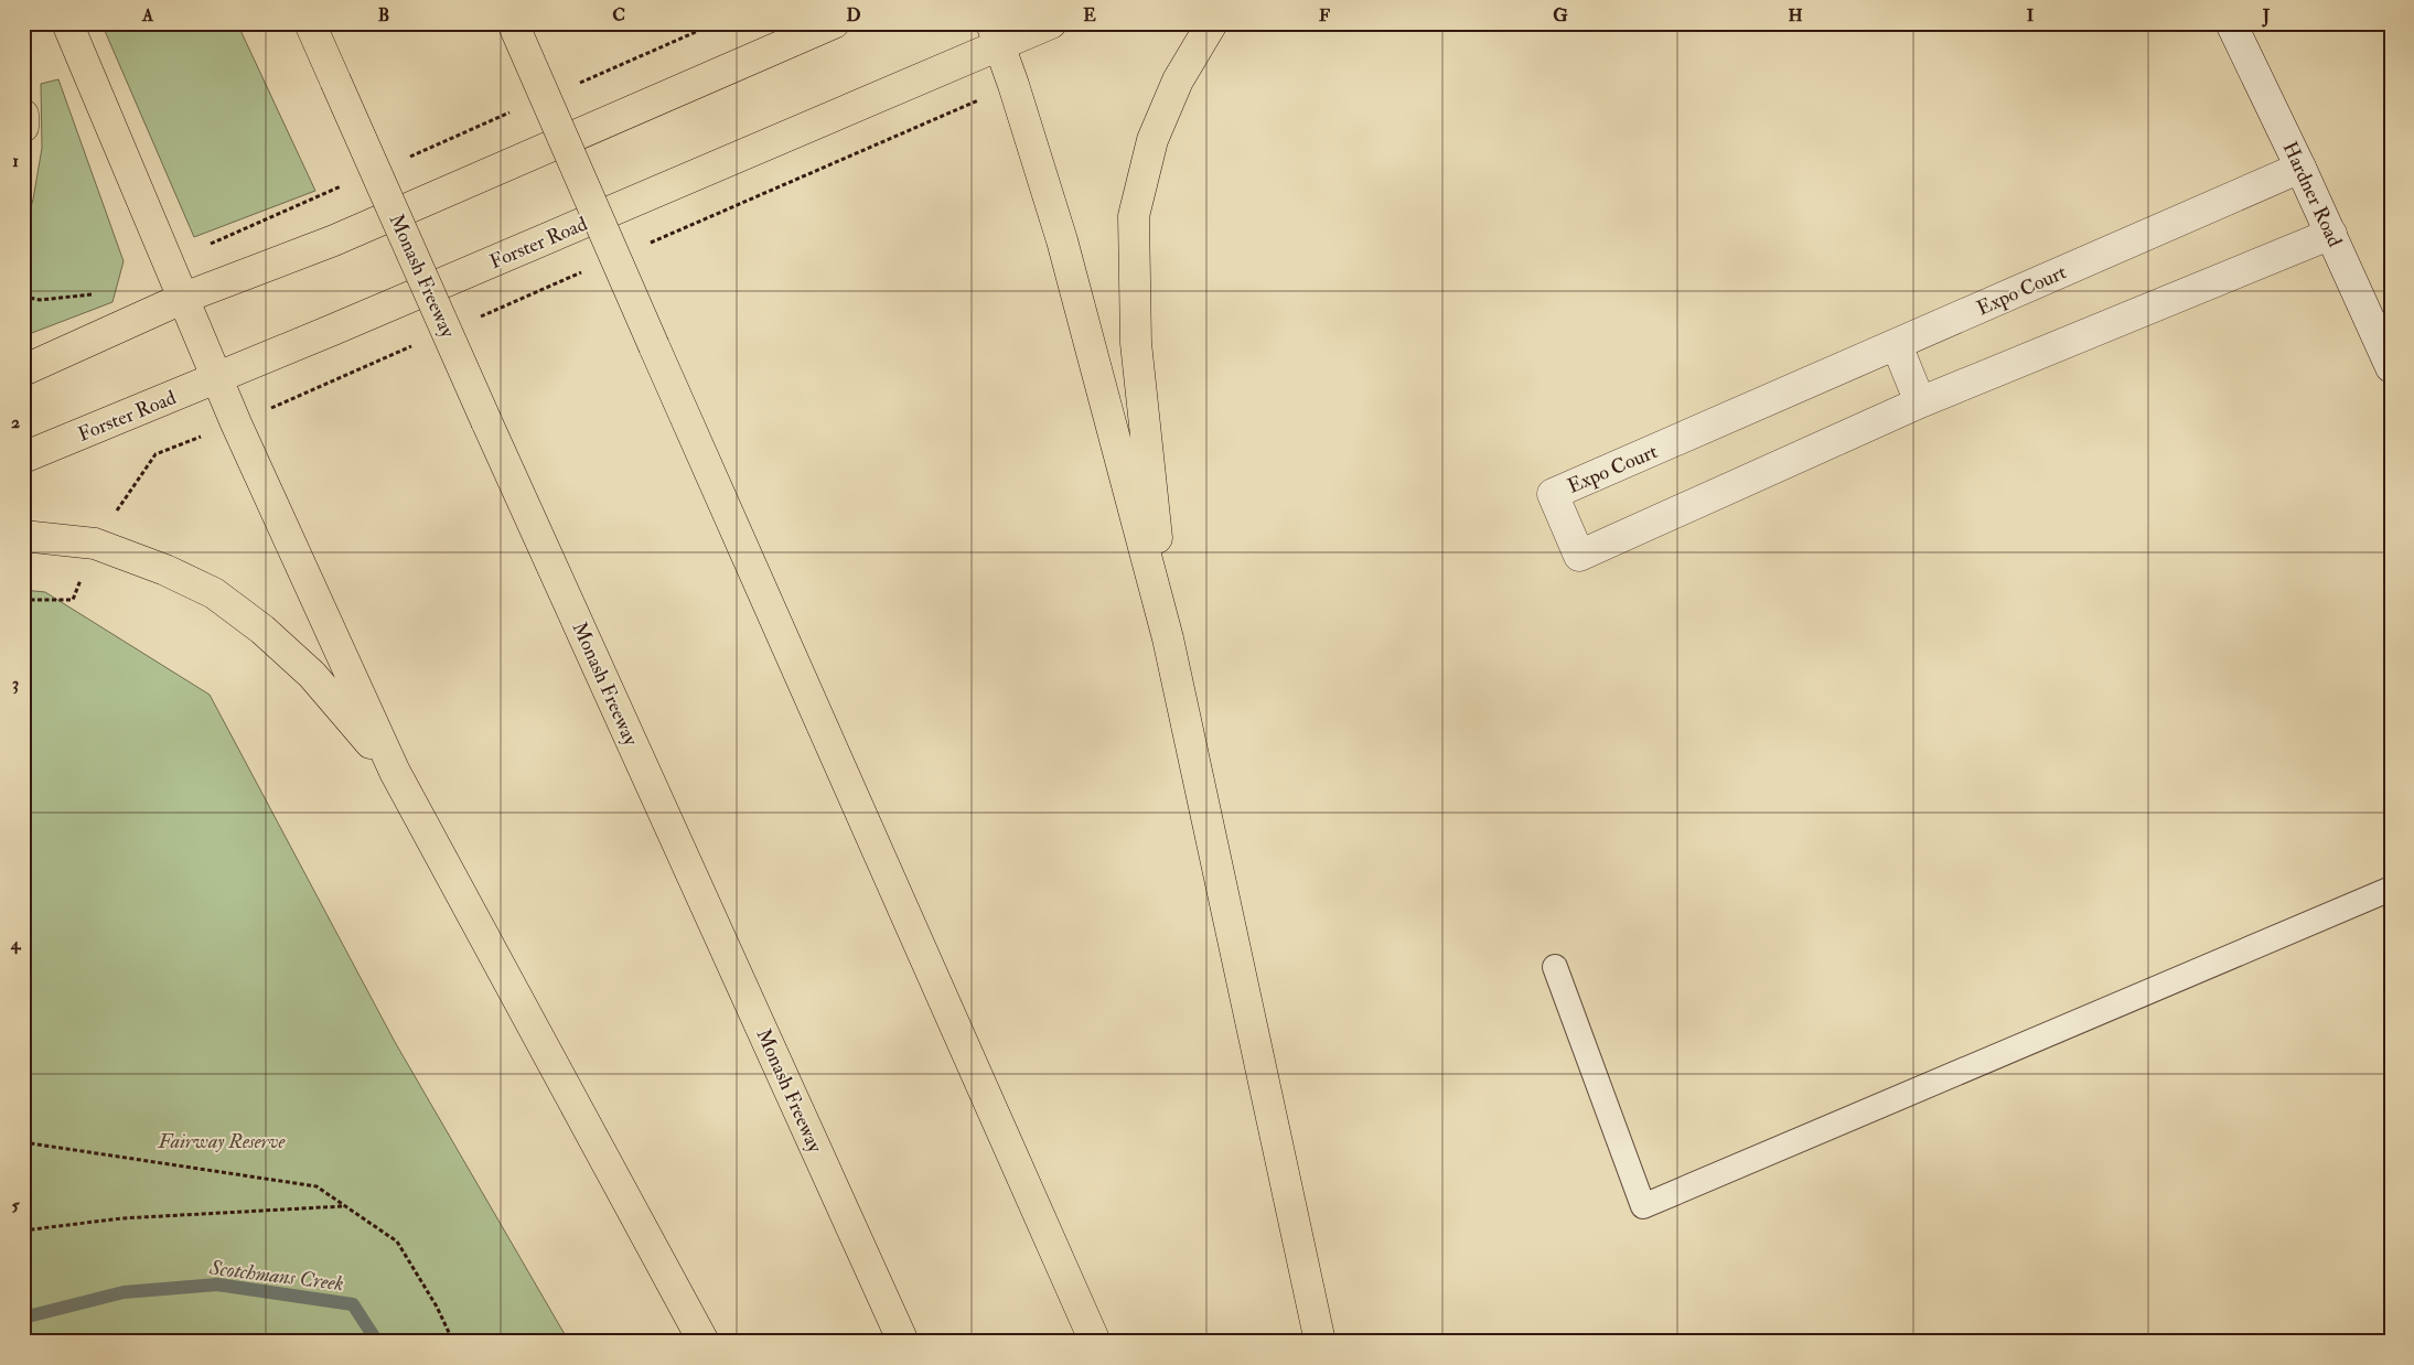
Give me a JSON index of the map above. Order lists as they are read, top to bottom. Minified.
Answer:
{"streets":{"main road":["Forster Road","Monash Freeway"],"street":["Hardner Road","Expo Court"]},"crossings":[["Hardner Road","Expo Court"]],"water":["Scotchmans Creek"],"parks":["Fairway Reserve"],"grid":{"columns":["A","B","C","D","E","F","G","H","I","J"],"rows":["1","2","3","4","5"]}}
